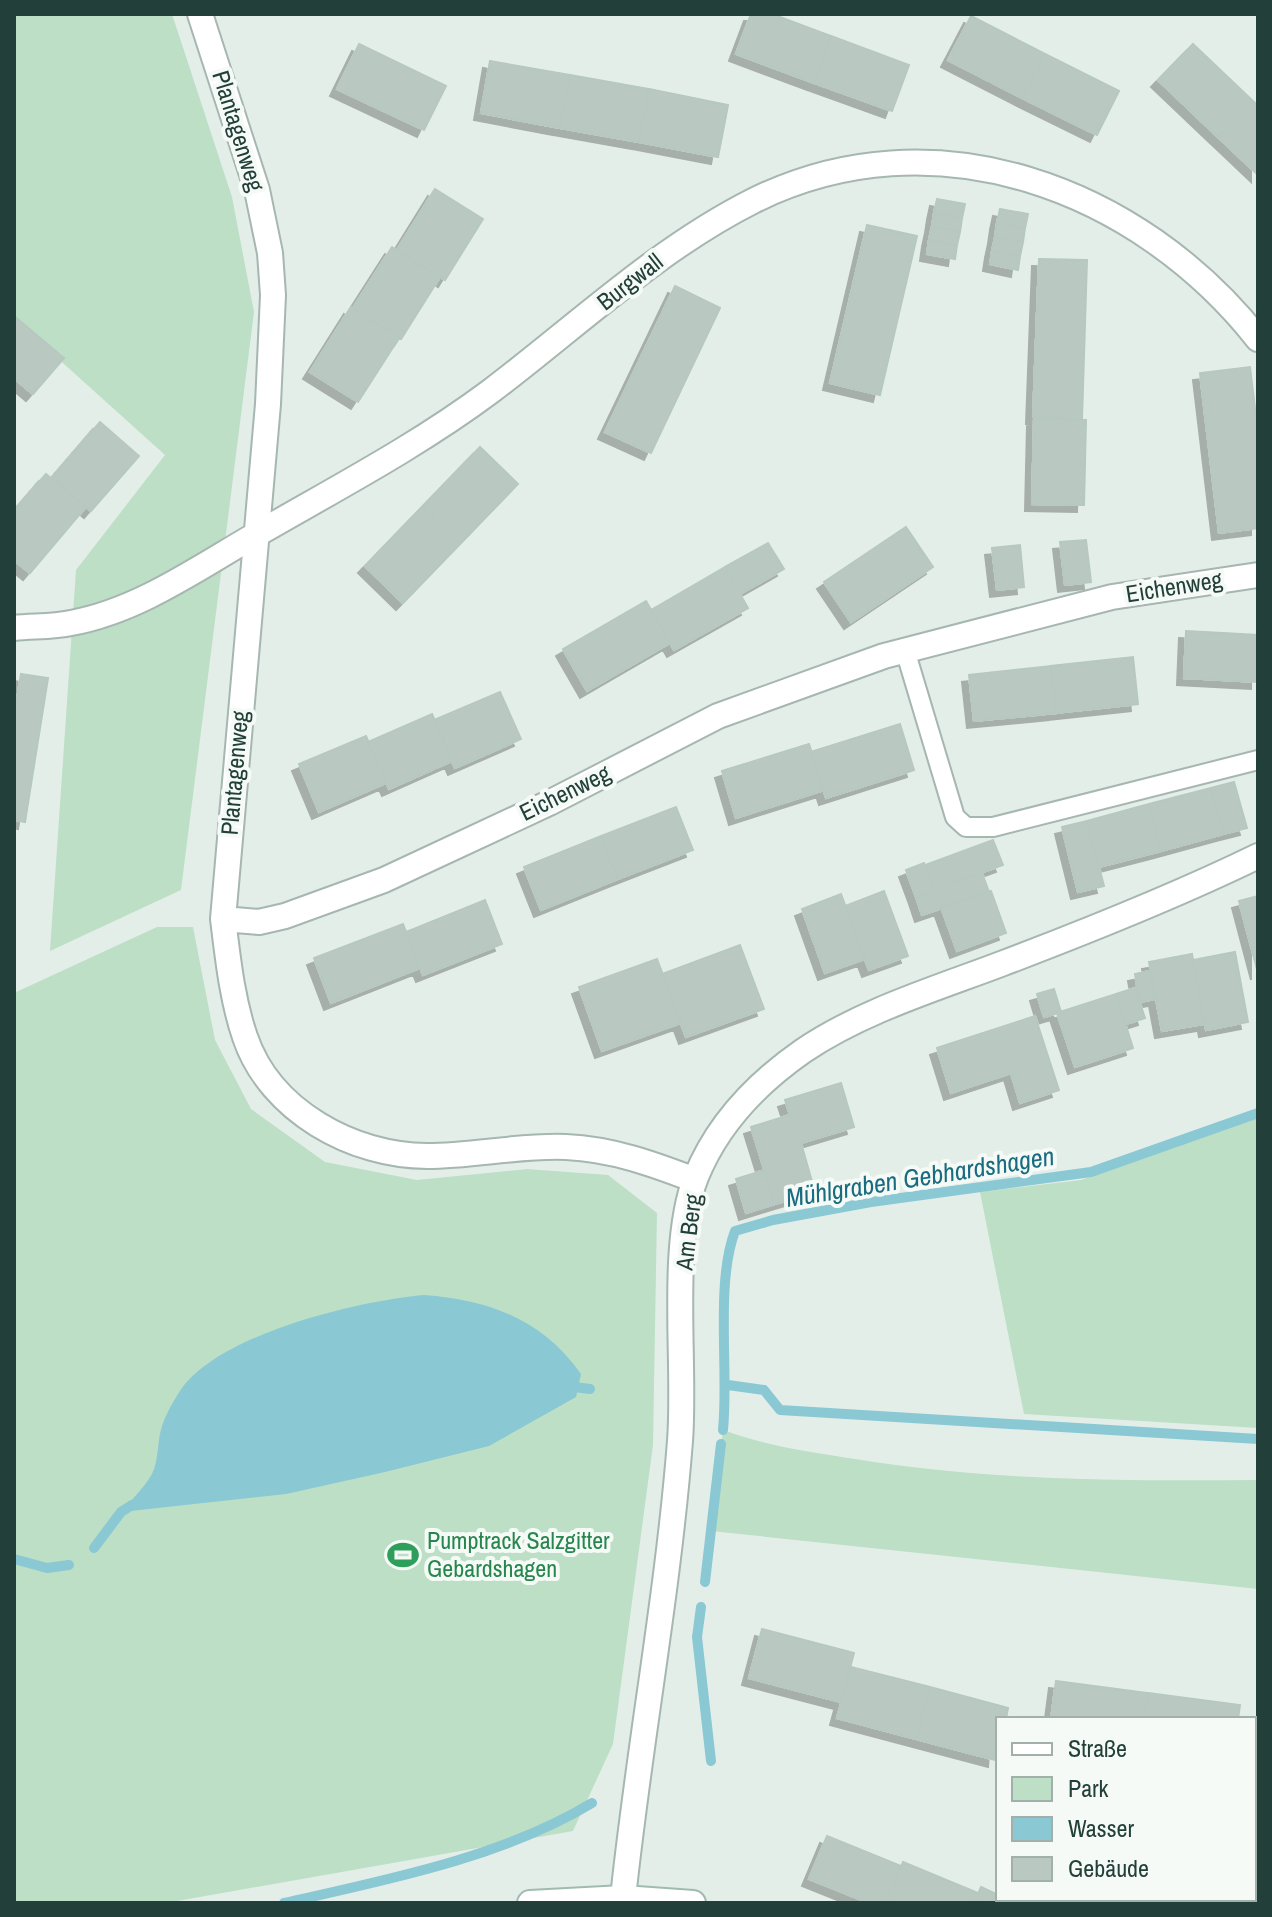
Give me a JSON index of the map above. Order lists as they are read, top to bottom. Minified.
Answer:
{"streets":{"street":["Plantagenweg","Burgwall","Eichenweg","Am Berg"]},"crossings":[["Plantagenweg","Burgwall"],["Plantagenweg","Eichenweg"],["Plantagenweg","Am Berg"]],"water":["Mühlgraben Gebhardshagen"],"places":{"sports":["Pumptrack Salzgitter Gebardshagen"]},"legend":["Straße","Park","Wasser","Gebäude"]}
